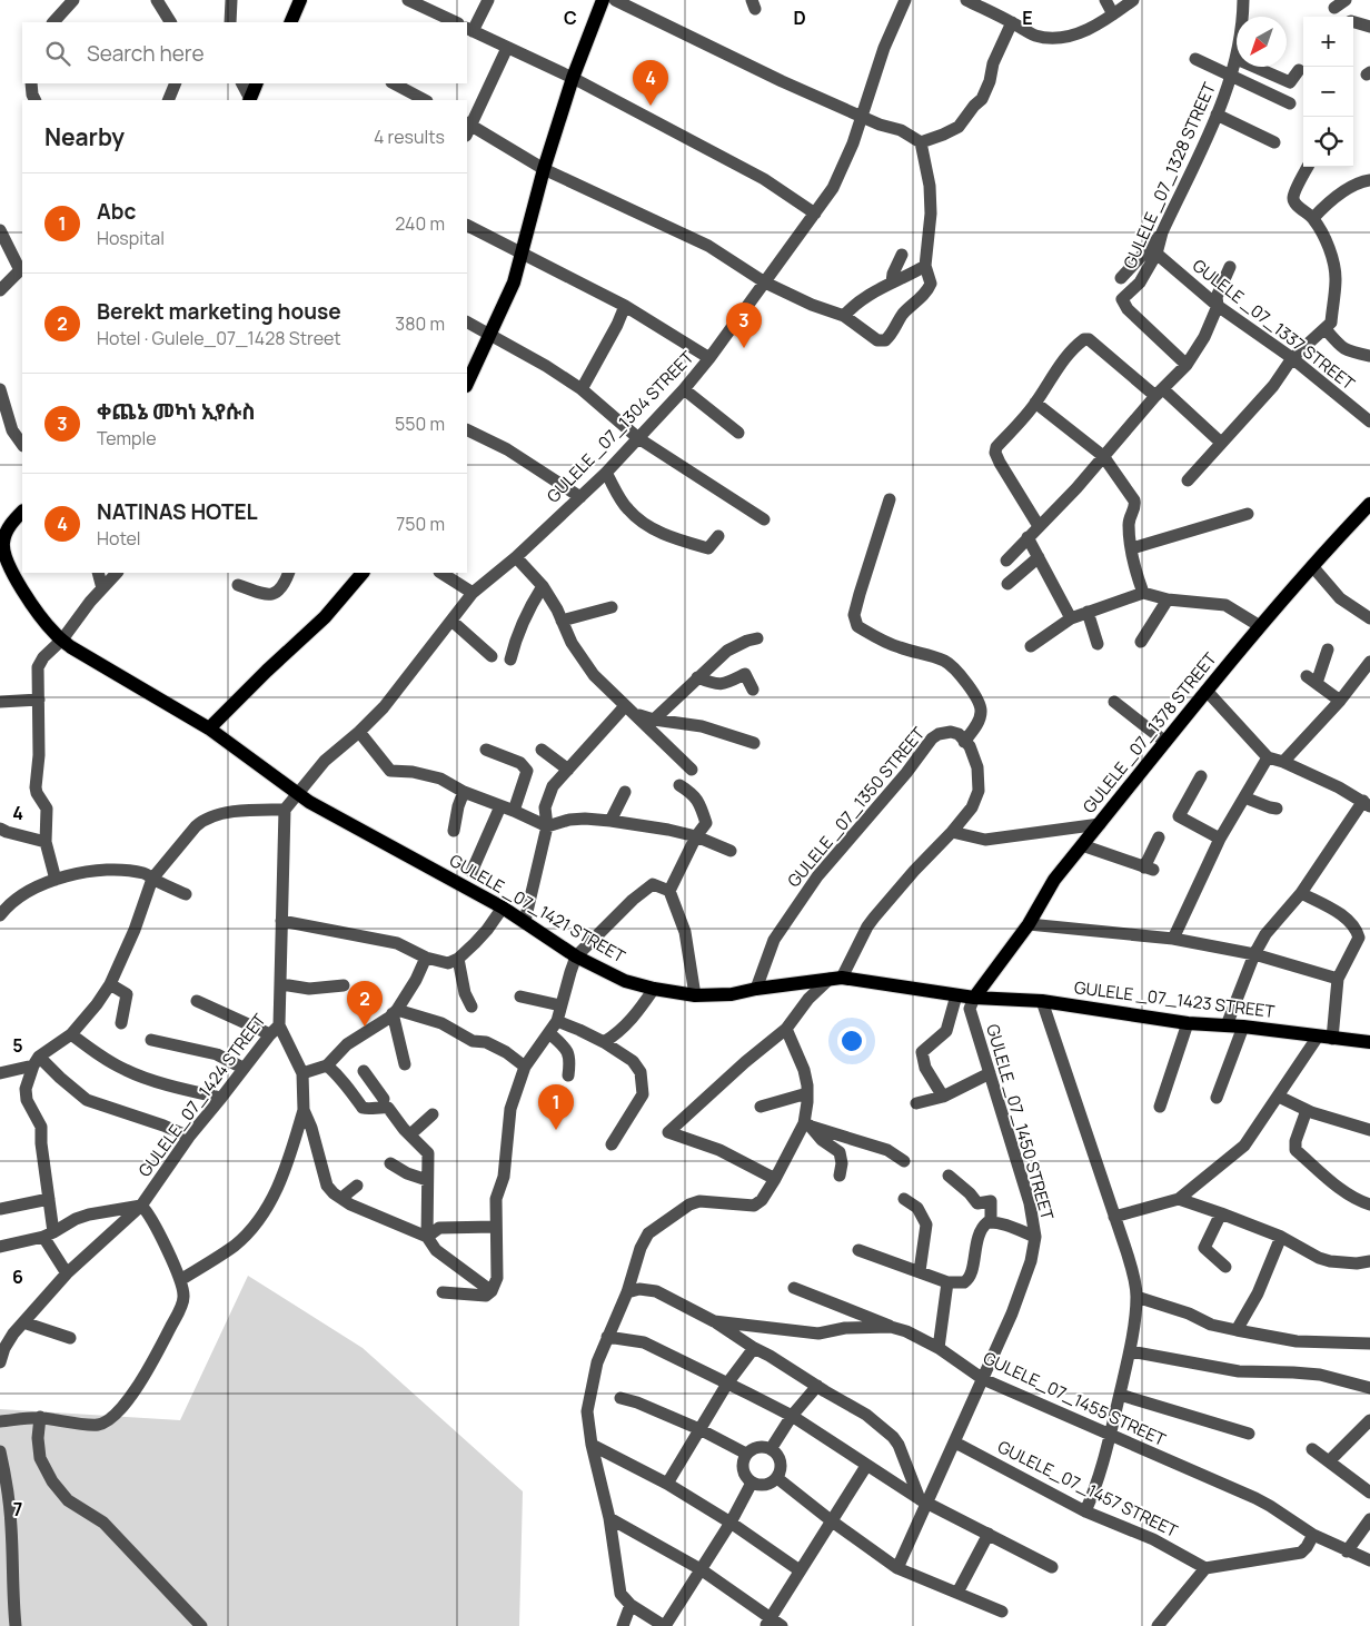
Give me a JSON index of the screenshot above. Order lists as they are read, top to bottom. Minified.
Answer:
{"streets":{"main road":["GULELE _07_1378 STREET","GULELE _07_1421 STREET","GULELE _07_1423 STREET"],"street":["GULELE _07_1328 STREET","GULELE _07_1337 STREET","GULELE _07_1304 STREET","GULELE _07_1350 STREET","GULELE_07_1424 STREET","GULELE _07_1450 STREET","GULELE_07_1455 STREET","GULELE_07_1457 STREET"]},"crossings":[["GULELE _07_1328 STREET","GULELE _07_1337 STREET"],["GULELE _07_1304 STREET","GULELE _07_1421 STREET"],["GULELE _07_1378 STREET","GULELE _07_1421 STREET"],["GULELE _07_1378 STREET","GULELE _07_1423 STREET"],["GULELE _07_1378 STREET","GULELE _07_1450 STREET"],["GULELE _07_1350 STREET","GULELE _07_1421 STREET"],["GULELE _07_1421 STREET","GULELE _07_1423 STREET"],["GULELE _07_1421 STREET","GULELE _07_1450 STREET"],["GULELE _07_1423 STREET","GULELE _07_1450 STREET"],["GULELE _07_1450 STREET","GULELE_07_1455 STREET"],["GULELE _07_1450 STREET","GULELE_07_1457 STREET"]],"north":"bottom left","page":{"map_buttons":["+","−"],"search":"Search here","pins":["4","3","2","1"],"heading":["Nearby","4 results"],"list":[{"mark":"1","name":"Abc","note":"Hospital","value":"240 m"},{"mark":"2","name":"Berekt marketing house","note":"Hotel · Gulele_07_1428 Street","value":"380 m"},{"mark":"3","name":"ቀጨኔ መካነ ኢየሱስ","note":"Temple","value":"550 m"},{"mark":"4","name":"NATINAS HOTEL","note":"Hotel","value":"750 m"}]},"grid":{"columns":["C","D","E"],"rows":["4","5","6","7"]}}
